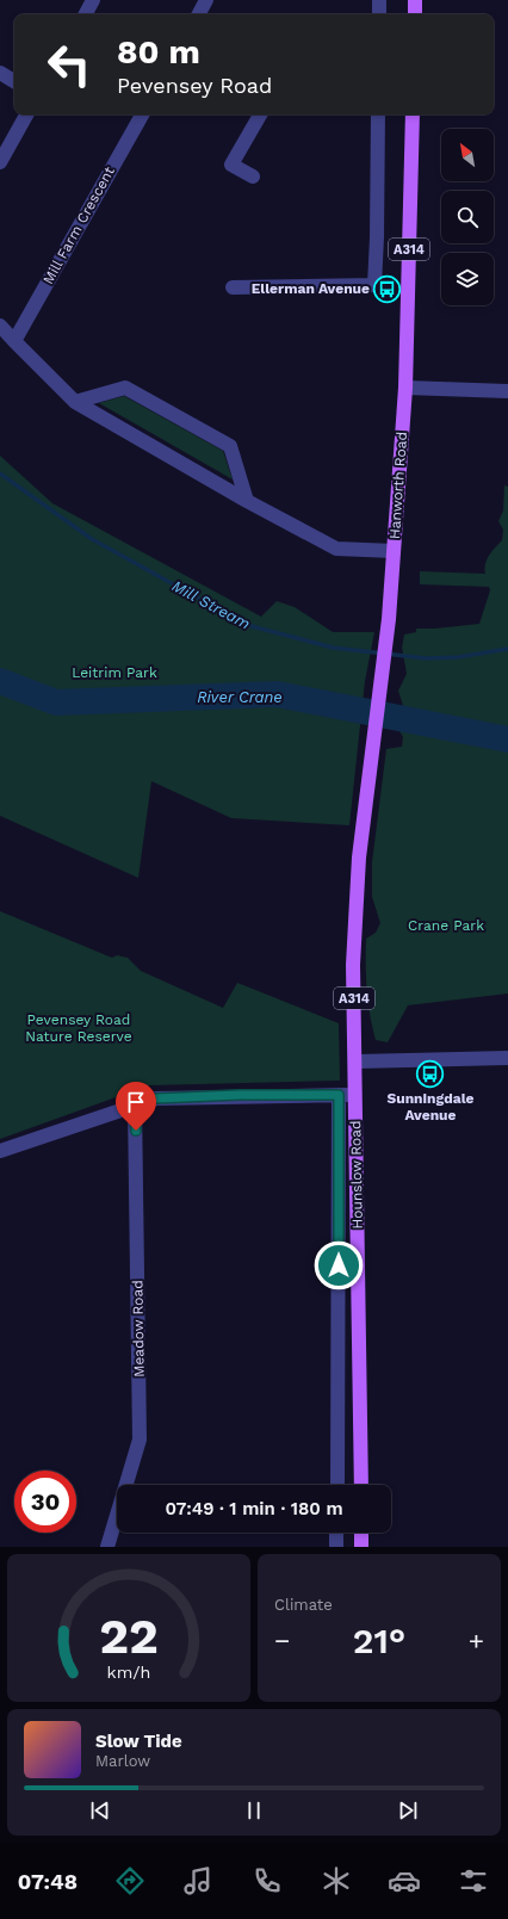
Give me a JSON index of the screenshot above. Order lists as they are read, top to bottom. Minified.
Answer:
{"streets":{"main road":["A314","Hanworth Road","Hounslow Road"],"street":["Mill Farm Crescent","Meadow Road"]},"crossings":[["Hanworth Road","Hounslow Road"]],"water":["Mill Stream","River Crane"],"parks":["Leitrim Park","Crane Park","Pevensey Road Nature Reserve"],"places":{"bus stop":["Ellerman Avenue","Sunningdale Avenue"]},"north":"top left","page":{"turn":["80 m","Pevensey Road"],"limit":"30","trip":"07:49 · 1 min · 180 m","tile":"Climate","heat":["−","21°","+"],"song":["Slow Tide","Marlow"],"tabs":"07:48","gauge":["22","km/h"]}}
